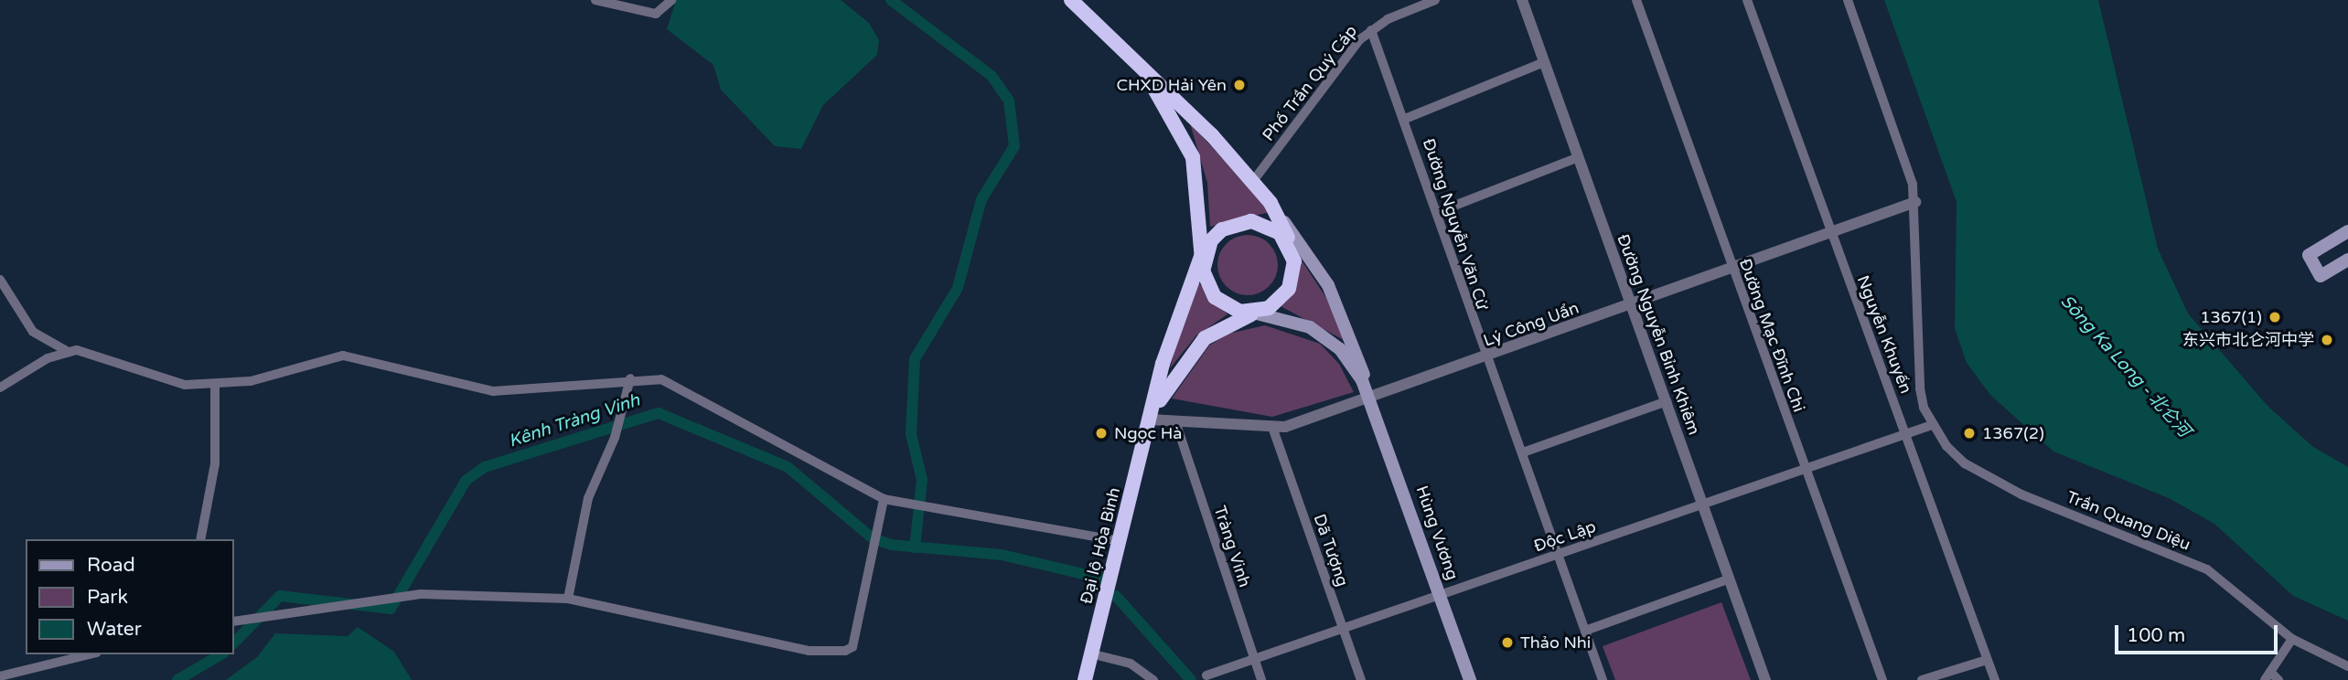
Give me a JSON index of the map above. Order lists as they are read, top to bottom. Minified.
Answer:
{"streets":{"highway":["Đại lộ Hòa Bình"],"main road":["Hùng Vương"],"street":["Phố Trần Quý Cáp","Đường Nguyễn Văn Cừ","Lý Công Uẩn","Đường Nguyễn Bỉnh Khiêm","Nguyễn Khuyến","Đường Mạc Đĩnh Chi","Trần Quang Diệu","Độc Lập","Tràng Vinh","Dã Tượng"]},"crossings":[["Phố Trần Quý Cáp","Đường Nguyễn Văn Cừ"],["Đường Nguyễn Văn Cừ","Lý Công Uẩn"],["Đường Nguyễn Văn Cừ","Độc Lập"],["Lý Công Uẩn","Đường Nguyễn Bỉnh Khiêm"],["Lý Công Uẩn","Nguyễn Khuyến"],["Lý Công Uẩn","Đường Mạc Đĩnh Chi"],["Lý Công Uẩn","Hùng Vương"],["Lý Công Uẩn","Đại lộ Hòa Bình"],["Lý Công Uẩn","Tràng Vinh"],["Lý Công Uẩn","Dã Tượng"],["Đường Nguyễn Bỉnh Khiêm","Độc Lập"],["Nguyễn Khuyến","Độc Lập"],["Đường Mạc Đĩnh Chi","Độc Lập"],["Trần Quang Diệu","Độc Lập"],["Hùng Vương","Độc Lập"],["Độc Lập","Tràng Vinh"],["Độc Lập","Dã Tượng"]],"water":["Sông Ka Long - 北仑河","Kênh Tràng Vinh"],"places":["CHXD Hải Yên","1367(1)","东兴市北仑河中学","Ngọc Hà","1367(2)","Thảo Nhi"],"legend":["Road","Park","Water"],"scale_bar":"100 m"}
